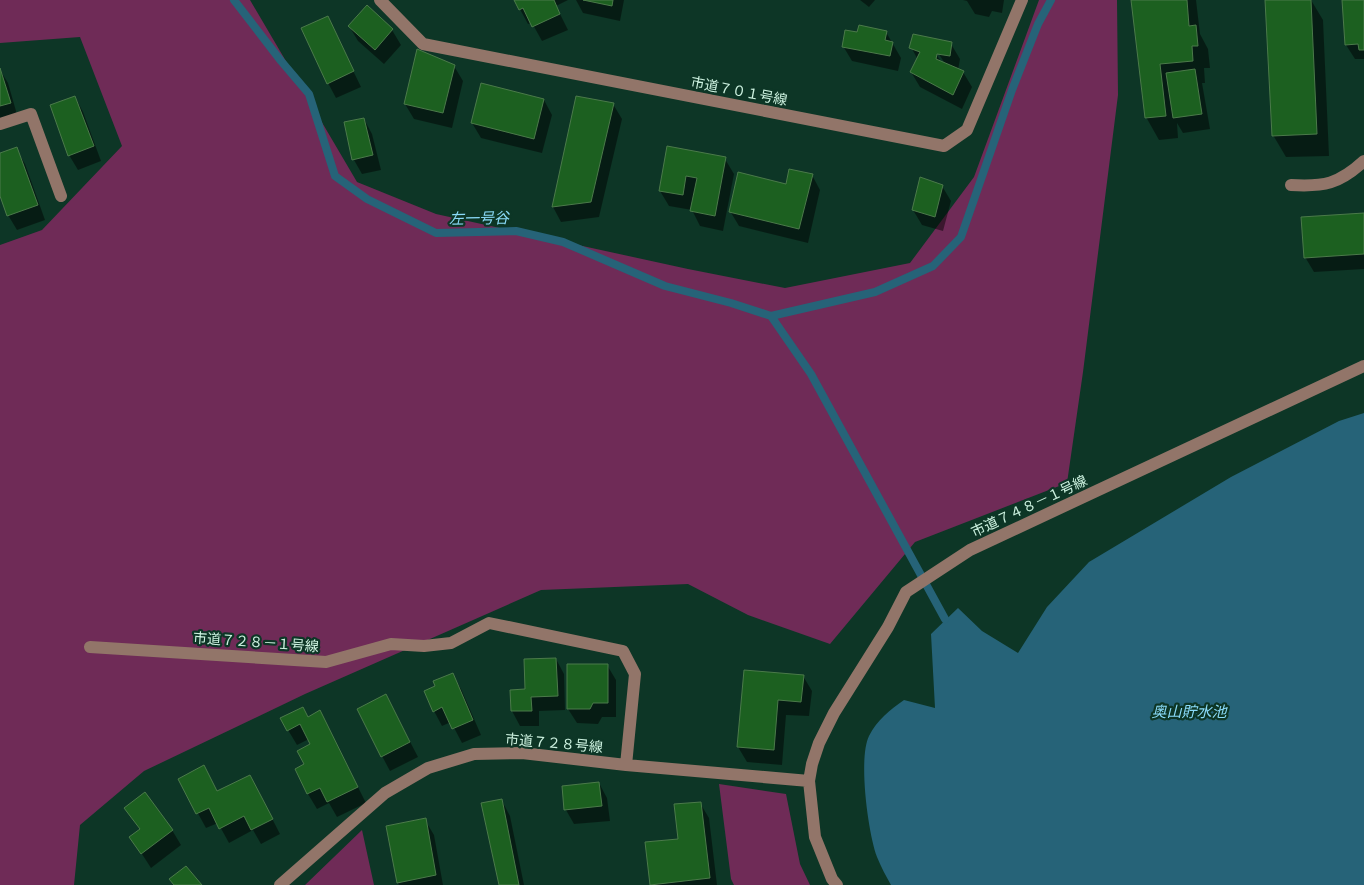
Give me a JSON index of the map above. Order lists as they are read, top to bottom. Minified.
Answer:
{"streets":{"street":["市道７０１号線","市道７４８－１号線","市道７２８－１号線","市道７２８号線"]},"crossings":[["市道７４８－１号線","市道７２８号線"],["市道７２８－１号線","市道７２８号線"]],"water":["左一号谷","奥山貯水池"]}
